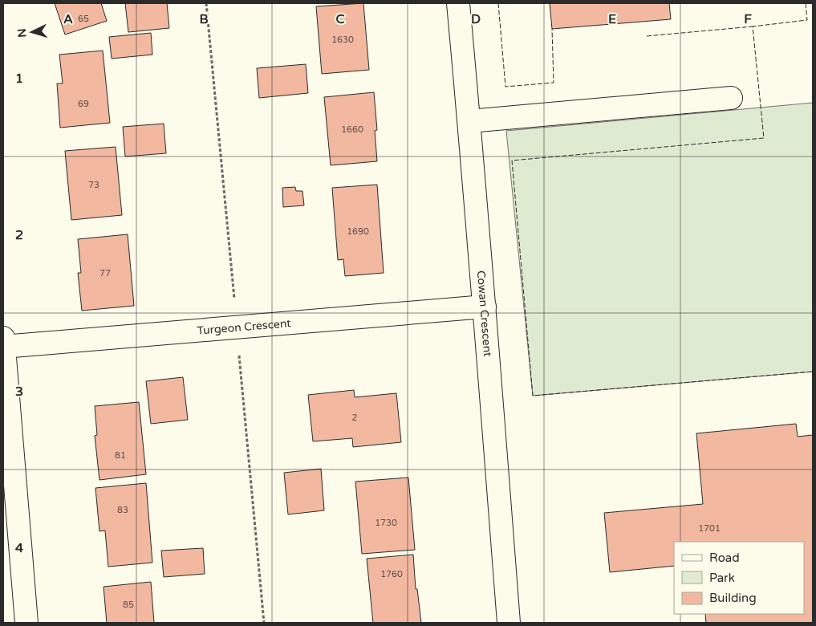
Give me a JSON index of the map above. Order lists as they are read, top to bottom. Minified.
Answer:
{"streets":{"street":["Cowan Crescent","Turgeon Crescent"]},"crossings":[["Cowan Crescent","Turgeon Crescent"]],"house_numbers":["65","1630","69","1660","73","1690","77","2","81","83","1730","1701","1760","85"],"legend":["Road","Park","Building"],"north":"left","grid":{"columns":["A","B","C","D","E","F"],"rows":["1","2","3","4"]}}
